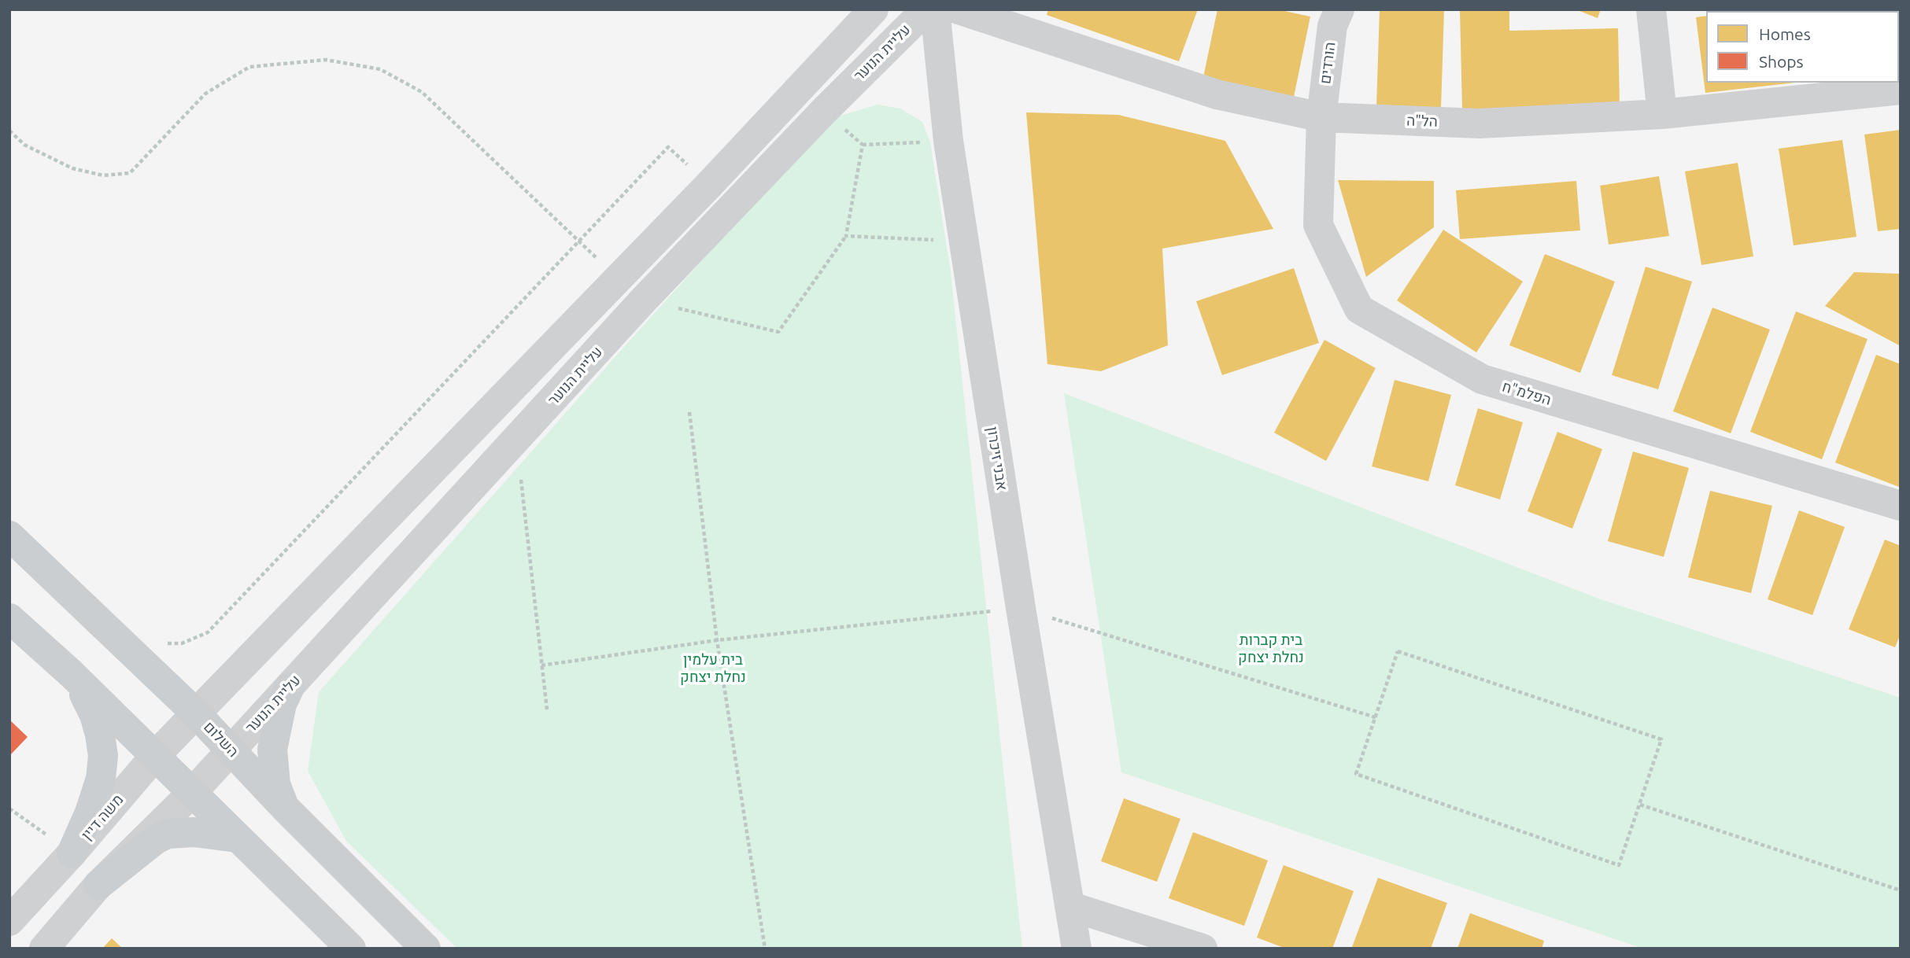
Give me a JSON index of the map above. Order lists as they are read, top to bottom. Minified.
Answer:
{"streets":{"main road":["השלום"],"street":["עליית הנוער","הורדים","הל\"ה","הפלמ\"ח","אבני זיכרון","משה דיין"]},"crossings":[["עליית הנוער","השלום"],["הורדים","הל\"ה"],["הורדים","הפלמ\"ח"],["הל\"ה","הפלמ\"ח"],["השלום","משה דיין"]],"parks":["בית קברות נחלת יצחק","בית עלמין נחלת יצחק"],"legend":["Homes","Shops"]}
